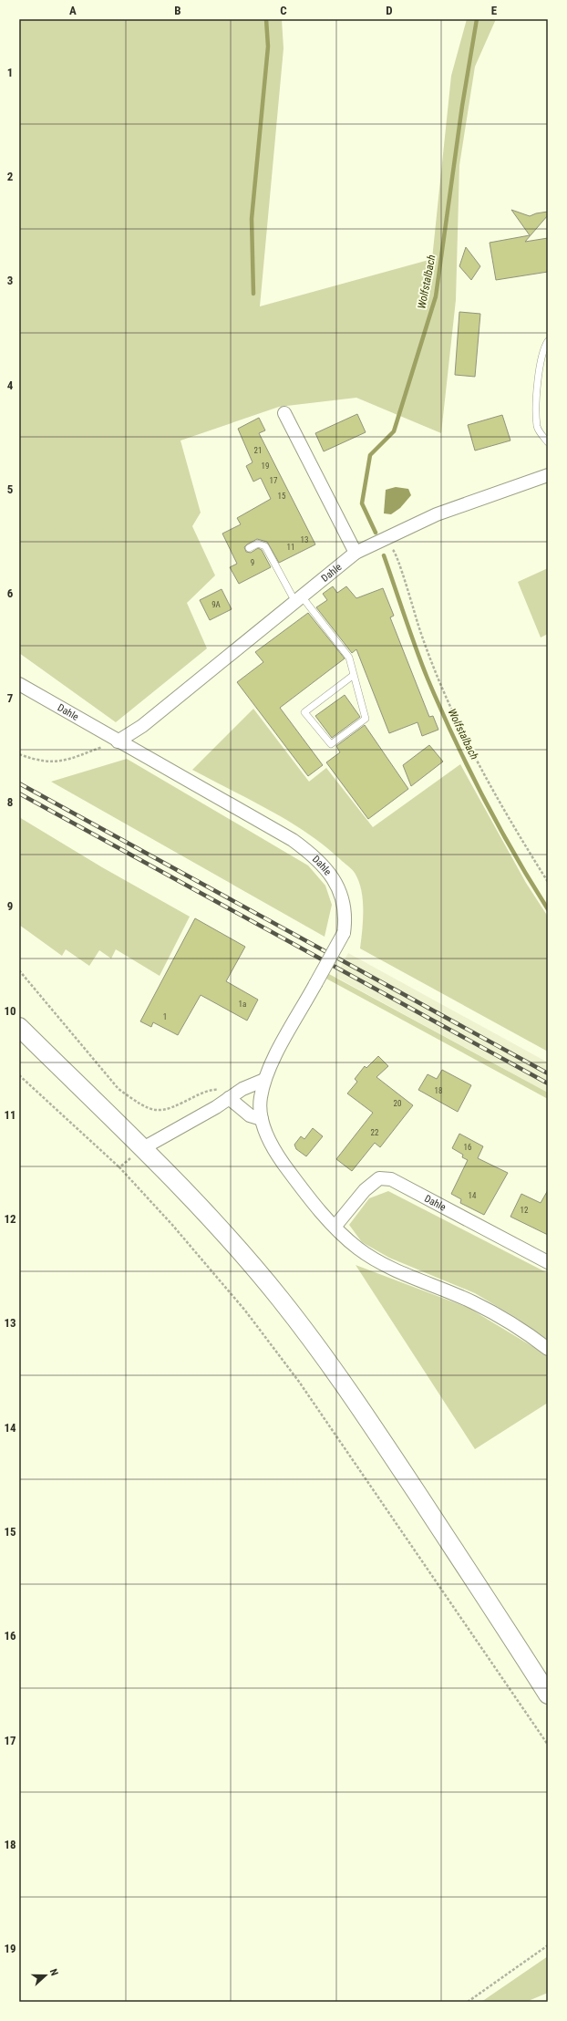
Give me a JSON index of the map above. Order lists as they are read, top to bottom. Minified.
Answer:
{"streets":{"street":["Dahle"]},"water":["Wolfstalbach"],"house_numbers":["21","19","17","15","13","11","9","9A","1a","1","18","20","22","16","14","12"],"north":"right","grid":{"columns":["A","B","C","D","E"],"rows":["1","2","3","4","5","6","7","8","9","10","11","12","13","14","15","16","17","18","19"]}}
